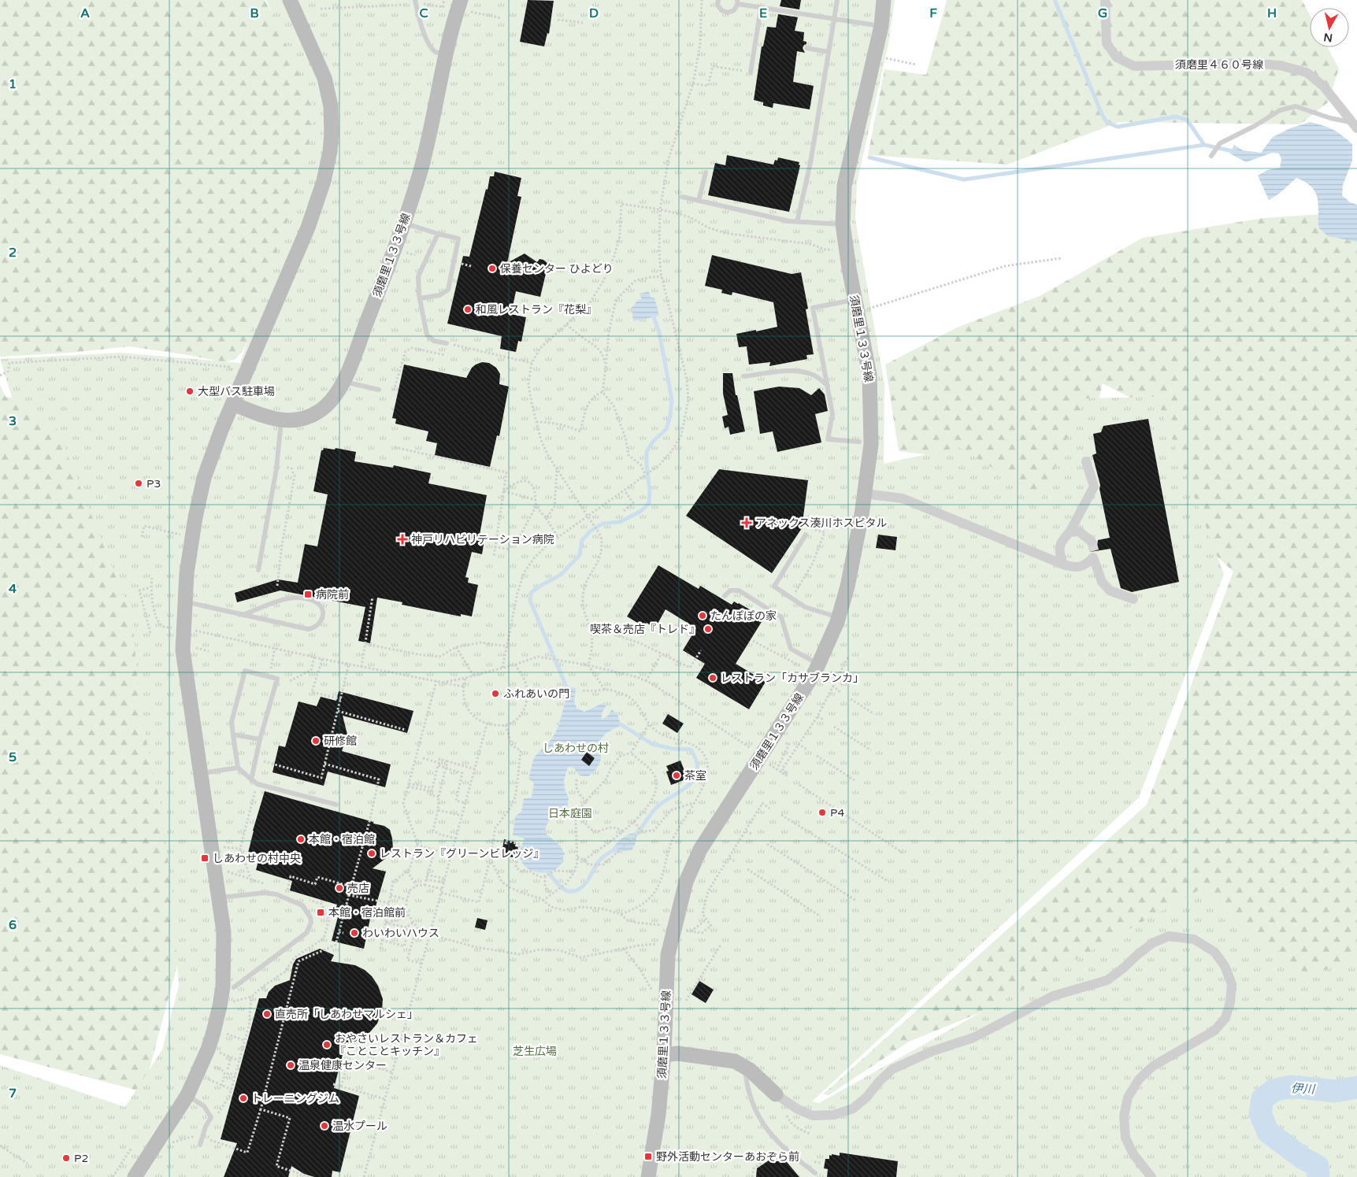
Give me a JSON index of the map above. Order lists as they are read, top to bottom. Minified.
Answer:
{"streets":{"street":["須磨里４６０号線","須磨里１３３号線"]},"water":["伊川"],"parks":["しあわせの村","日本庭園","芝生広場"],"places":{"other":["保養センター ひよどり","和風レストラン『花梨』","大型バス駐車場","P3","たんぽぽの家","喫茶＆売店『トレド』","レストラン「カサブランカ」","ふれあいの門","研修館","茶室","P4","本館・宿泊館","レストラン『グリーンビレッジ』","売店","わいわいハウス","直売所「しあわせマルシェ」","おやさいレストラン＆カフェ 『ことことキッチン』","温泉健康センター","トレーニングジム","温水プール","P2"],"health":["アネックス湊川ホスピタル","神戸リハビリテーション病院"],"transit":["病院前","しあわせの村中央","本館・宿泊館前","野外活動センターあおぞら前"]},"north":"bottom","grid":{"columns":["A","B","C","D","E","F","G","H"],"rows":["1","2","3","4","5","6","7"]}}
